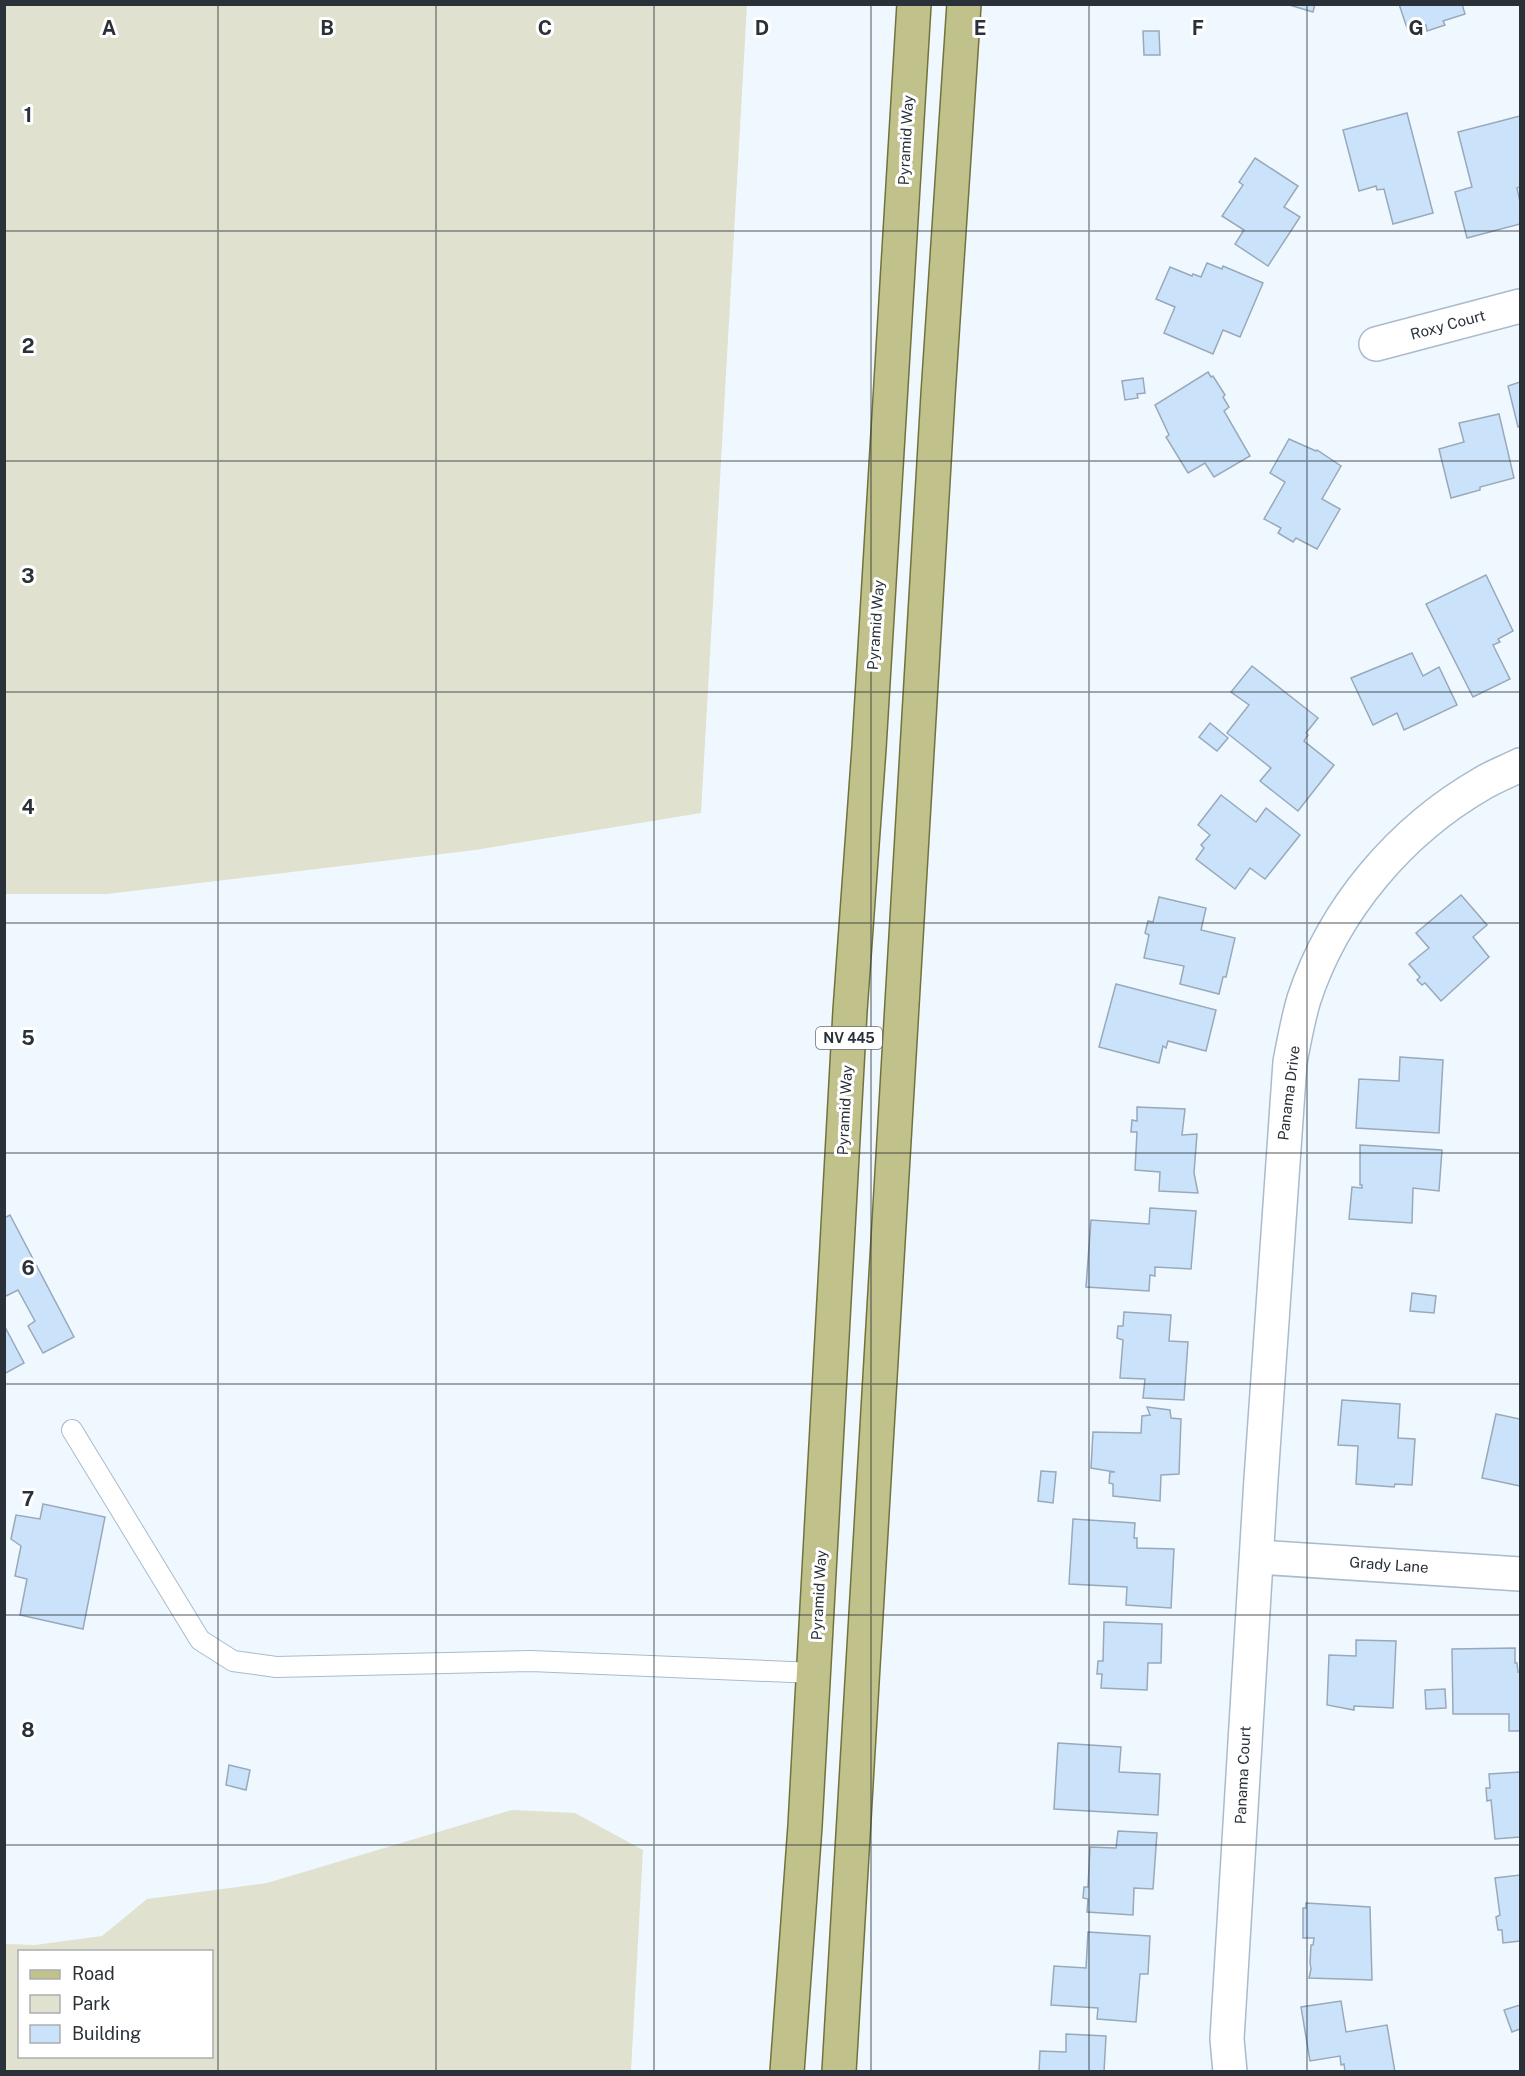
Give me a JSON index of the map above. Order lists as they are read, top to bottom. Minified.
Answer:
{"streets":{"main road":["Pyramid Way","NV 445"],"street":["Roxy Court","Panama Drive","Grady Lane","Panama Court"]},"crossings":[["Panama Drive","Panama Court"],["Grady Lane","Panama Court"]],"legend":["Road","Park","Building"],"grid":{"columns":["A","B","C","D","E","F","G"],"rows":["1","2","3","4","5","6","7","8"]}}
